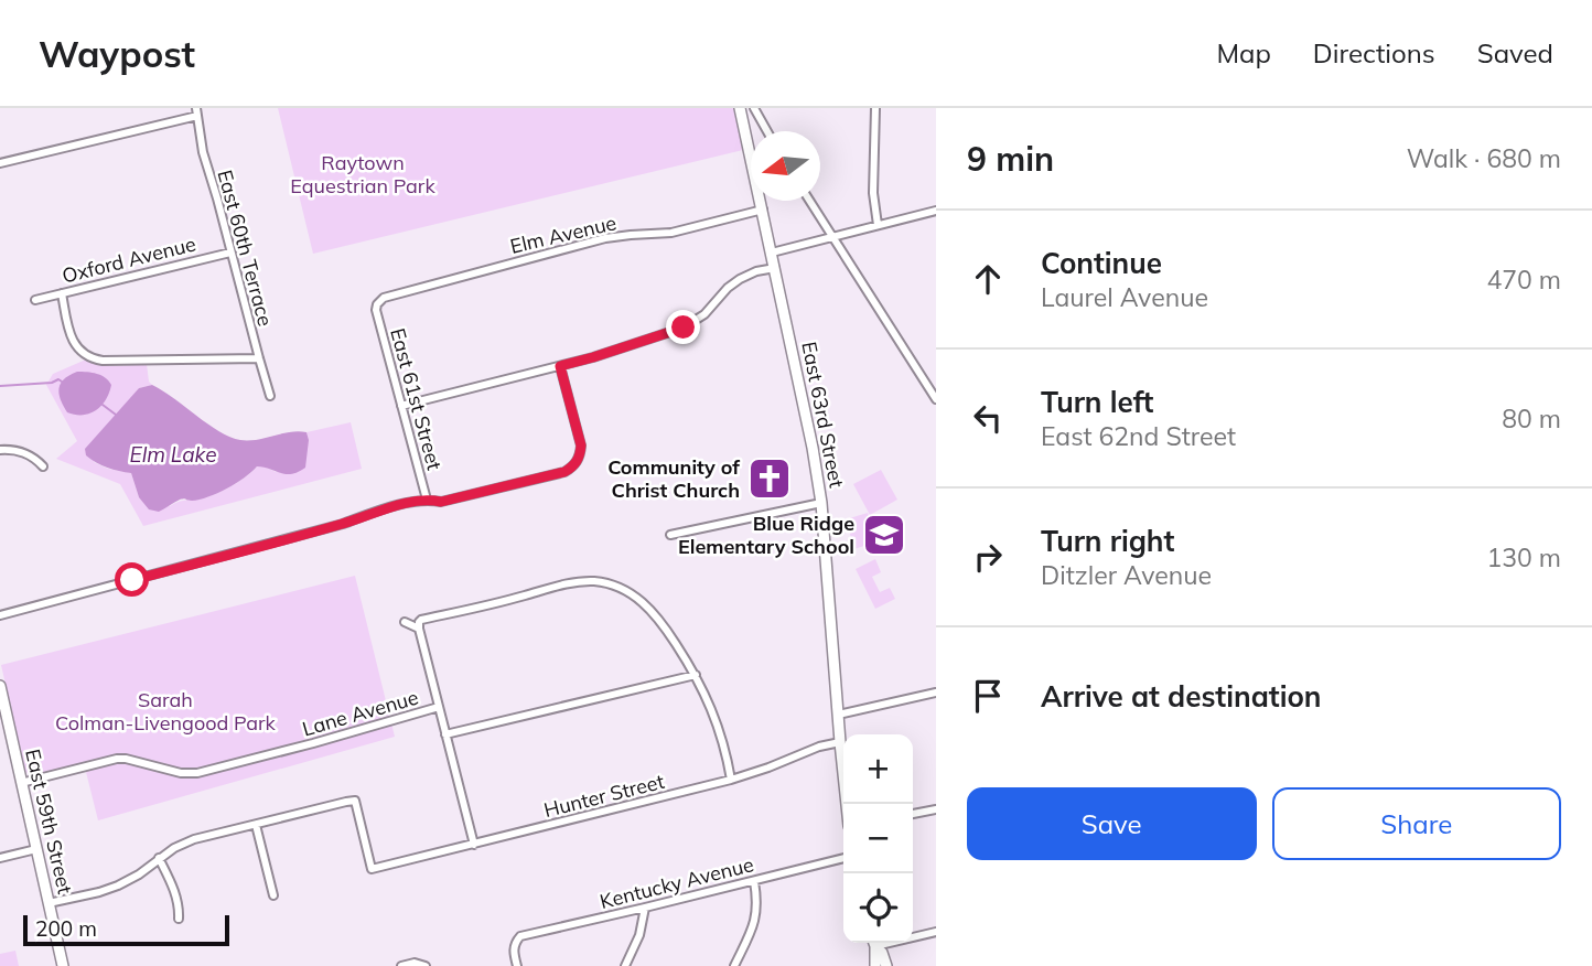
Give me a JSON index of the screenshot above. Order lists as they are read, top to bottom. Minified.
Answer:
{"streets":{"main road":["East 63rd Street","East 59th Street"],"street":["Elm Avenue","East 60th Terrace","Oxford Avenue","East 61st Street","Lane Avenue","Hunter Street","Kentucky Avenue"]},"crossings":[["Elm Avenue","East 61st Street"],["Elm Avenue","East 63rd Street"],["East 60th Terrace","Oxford Avenue"],["East 63rd Street","Hunter Street"],["Lane Avenue","East 59th Street"]],"water":["Elm Lake"],"parks":["Raytown Equestrian Park","Sarah Colman-Livengood Park"],"places":{"church":["Community of Christ Church"],"school or university":["Blue Ridge Elementary School"]},"scale_bar":"200 m","north":"left","page":{"header":"Waypost","nav":["Map","Directions","Saved"],"heading":["9 min","Walk · 680 m"],"list":[["Continue","Laurel Avenue","470 m"],["Turn left","East 62nd Street","80 m"],["Turn right","Ditzler Avenue","130 m"],"Arrive at destination"],"map_buttons":["+","−"],"buttons":["Save","Share"],"scale":"200 m"}}
